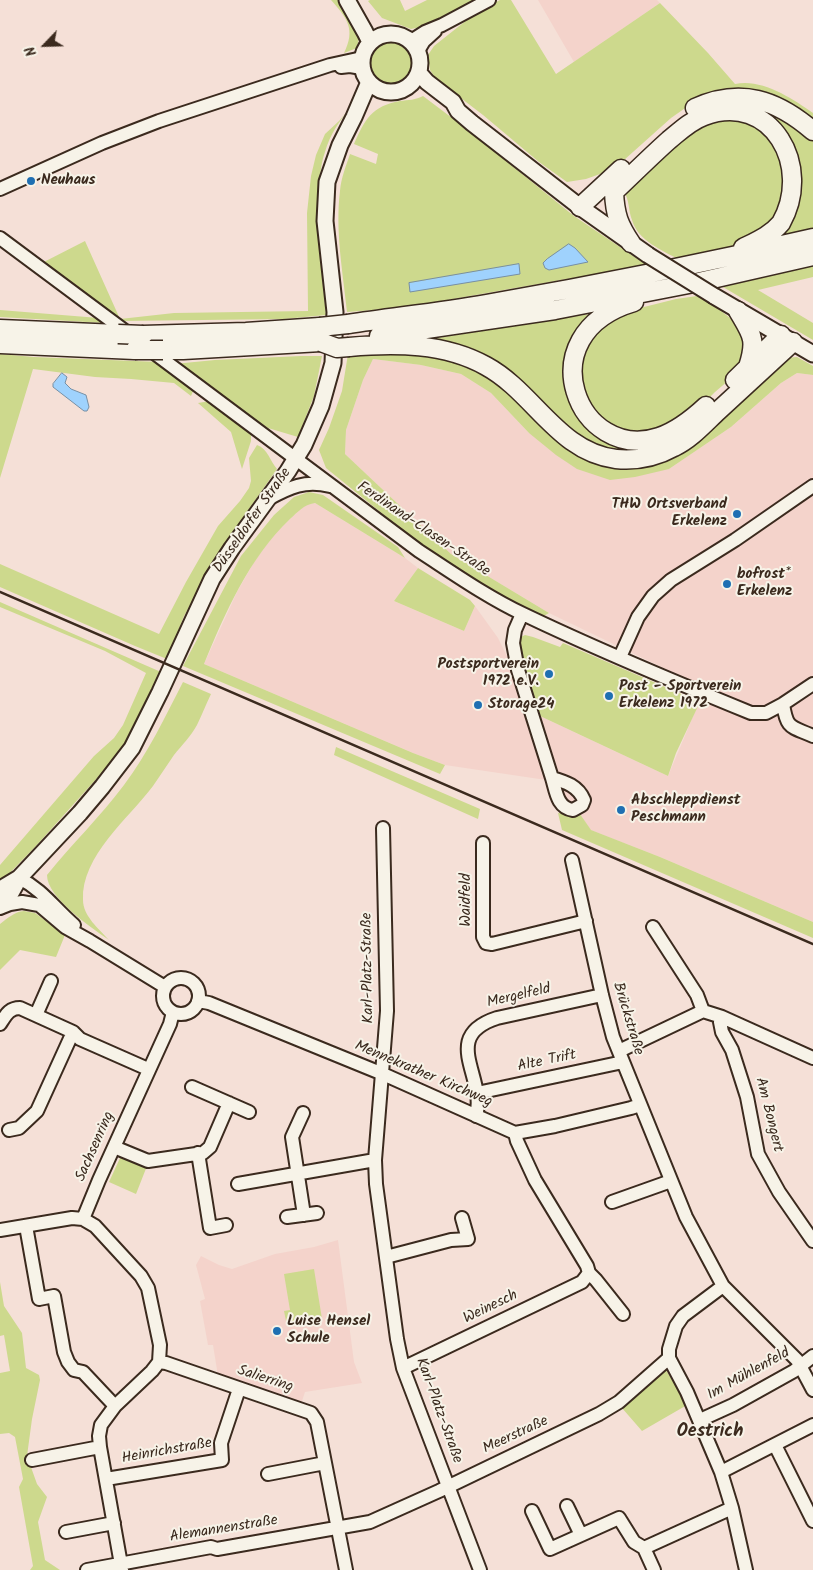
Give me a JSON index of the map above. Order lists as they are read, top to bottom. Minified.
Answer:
{"streets":{"main road":["Düsseldorfer Straße"],"street":["Ferdinand-Clasen-Straße","Waidfeld","Karl-Platz-Straße","Mergelfeld","Brückstraße","Alte Trift","Mennekrather Kirchweg","Am Bongert","Sachsenring","Weinesch","Im Mühlenfeld","Salierring","Meerstraße","Heinrichstraße","Alemannenstraße"]},"crossings":[["Düsseldorfer Straße","Ferdinand-Clasen-Straße"],["Waidfeld","Brückstraße"],["Karl-Platz-Straße","Mennekrather Kirchweg"],["Karl-Platz-Straße","Weinesch"],["Karl-Platz-Straße","Meerstraße"],["Mergelfeld","Brückstraße"],["Mergelfeld","Alte Trift"],["Mergelfeld","Mennekrather Kirchweg"],["Brückstraße","Alte Trift"],["Brückstraße","Im Mühlenfeld"],["Mennekrather Kirchweg","Sachsenring"],["Salierring","Heinrichstraße"],["Salierring","Alemannenstraße"],["Meerstraße","Alemannenstraße"]],"districts":["Oestrich"],"places":["Neuhaus","THW Ortsverband Erkelenz","bofrost* Erkelenz","Postsportverein 1972 e.V.","Post - Sportverein Erkelenz 1972","Storage24","Abschleppdienst Peschmann","Luise Hensel Schule"],"north":"bottom left"}
